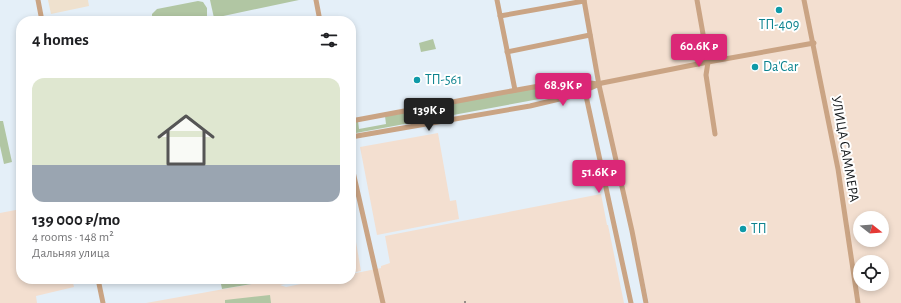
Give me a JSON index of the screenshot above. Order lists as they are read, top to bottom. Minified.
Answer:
{"streets":{"street":["УЛИЦА САММЕРА"]},"places":["ТП-409","Da'Car","ТП-561","ТП"],"north":"right","page":{"heading":"4 homes","price":["60.6K ₽","68.9K ₽","139K ₽","51.6K ₽"],"list":[{"name":"139 000 ₽/mo","note":"4 rooms · 148 m² · Дальняя улица"}]}}
